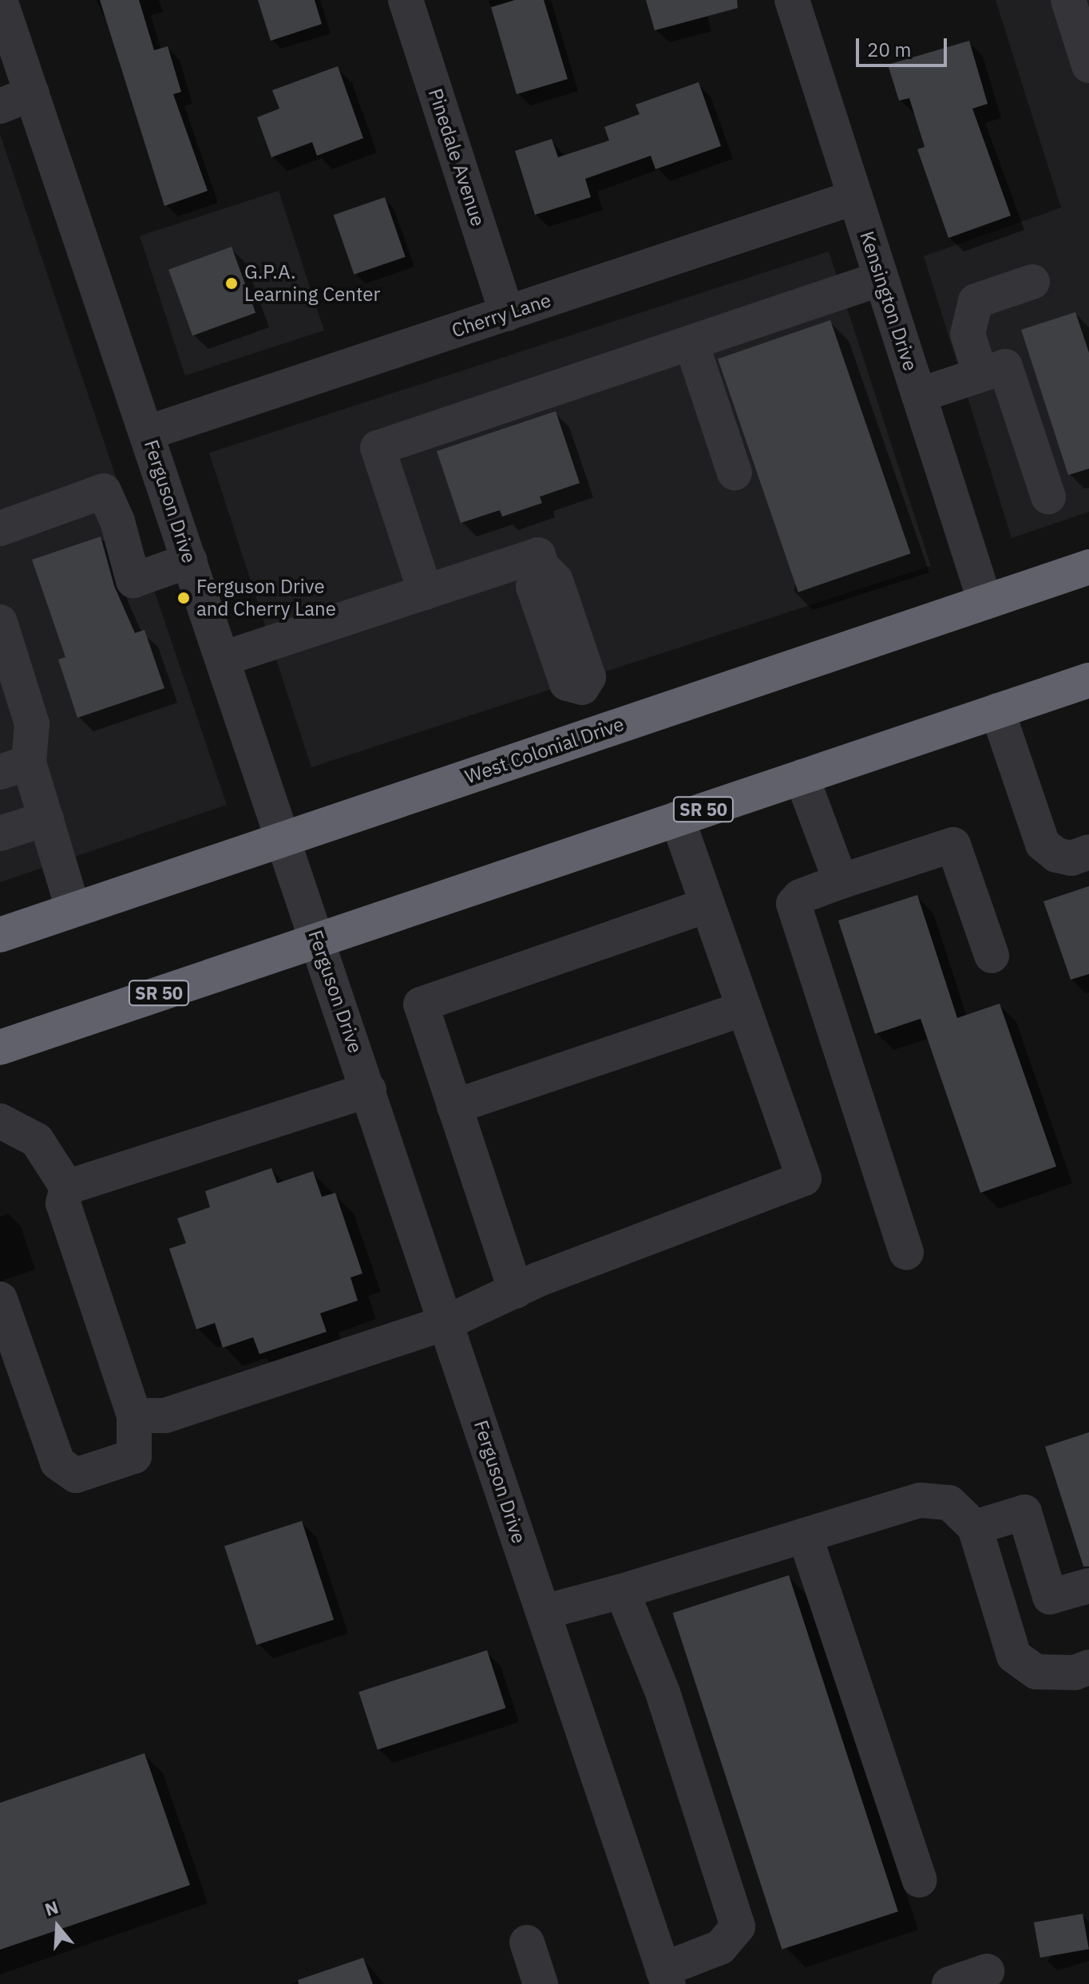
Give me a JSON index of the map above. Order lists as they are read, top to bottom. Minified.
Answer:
{"streets":{"highway":["West Colonial Drive","SR 50"],"street":["Pinedale Avenue","Kensington Drive","Cherry Lane","Ferguson Drive"]},"crossings":[["Pinedale Avenue","Cherry Lane"],["Kensington Drive","Cherry Lane"],["Kensington Drive","West Colonial Drive"],["Cherry Lane","Ferguson Drive"],["Ferguson Drive","West Colonial Drive"],["Ferguson Drive","SR 50"]],"places":["G.P.A. Learning Center","Ferguson Drive and Cherry Lane"],"scale_bar":"20 m","north":"top"}
